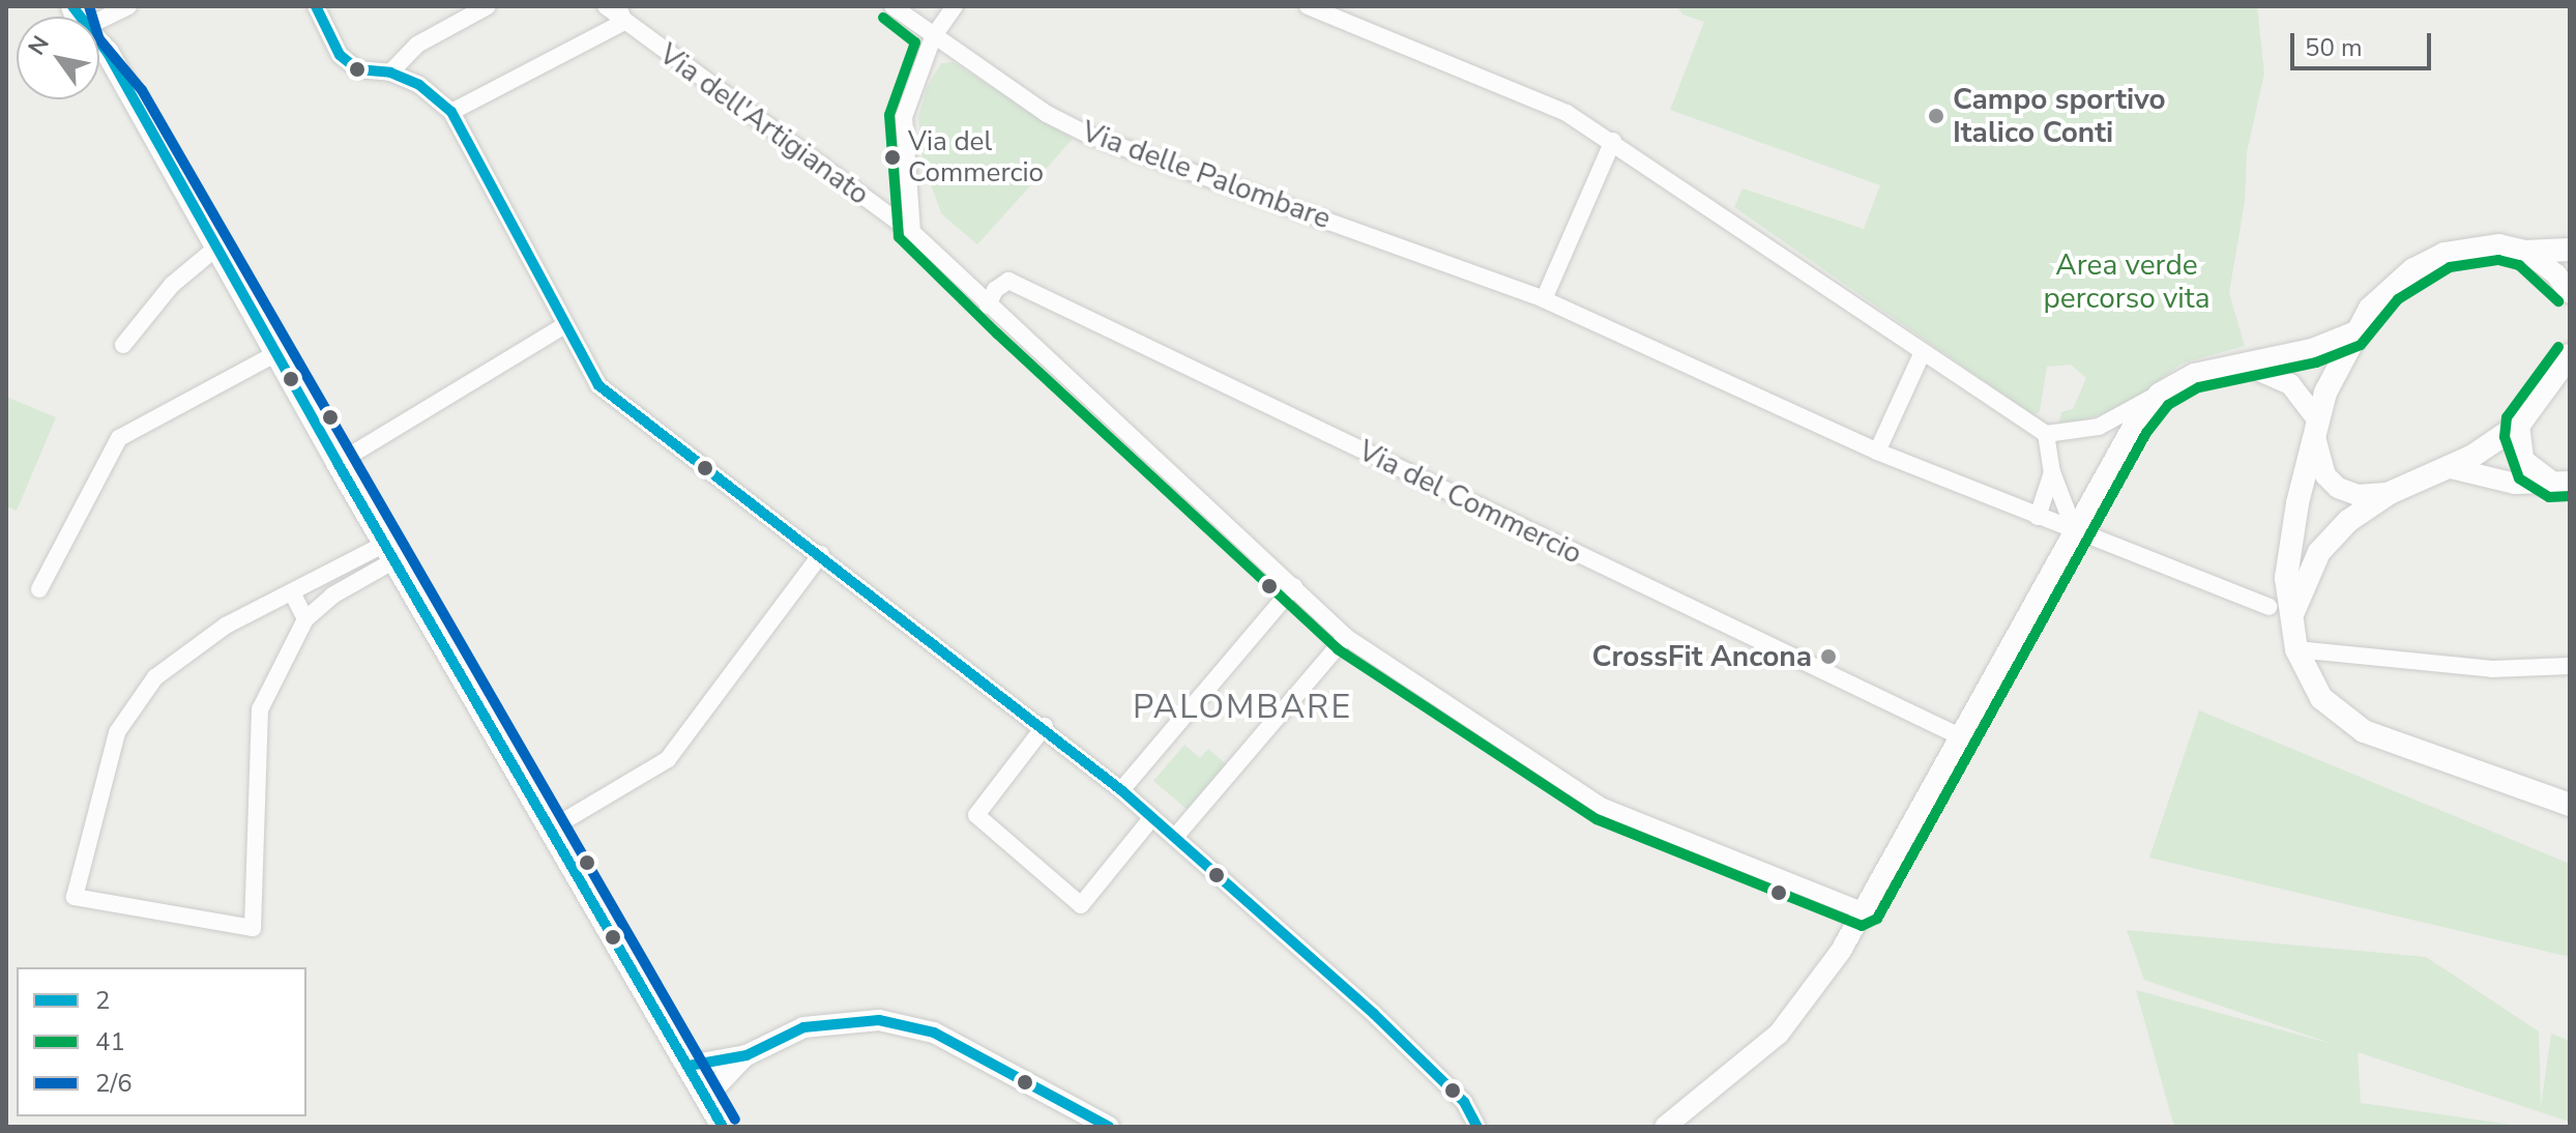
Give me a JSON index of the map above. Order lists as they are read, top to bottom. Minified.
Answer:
{"streets":{"street":["Via dell'Artigianato","Via delle Palombare","Via del Commercio"]},"crossings":[["Via dell'Artigianato","Via del Commercio"]],"districts":["PALOMBARE"],"parks":["Area verde percorso vita"],"places":["Campo sportivo Italico Conti","Via del Commercio","CrossFit Ancona"],"lines":["transit line 2","transit line 2/6","transit line 41"],"legend":["2","41","2/6"],"scale_bar":"50 m","north":"top left"}
